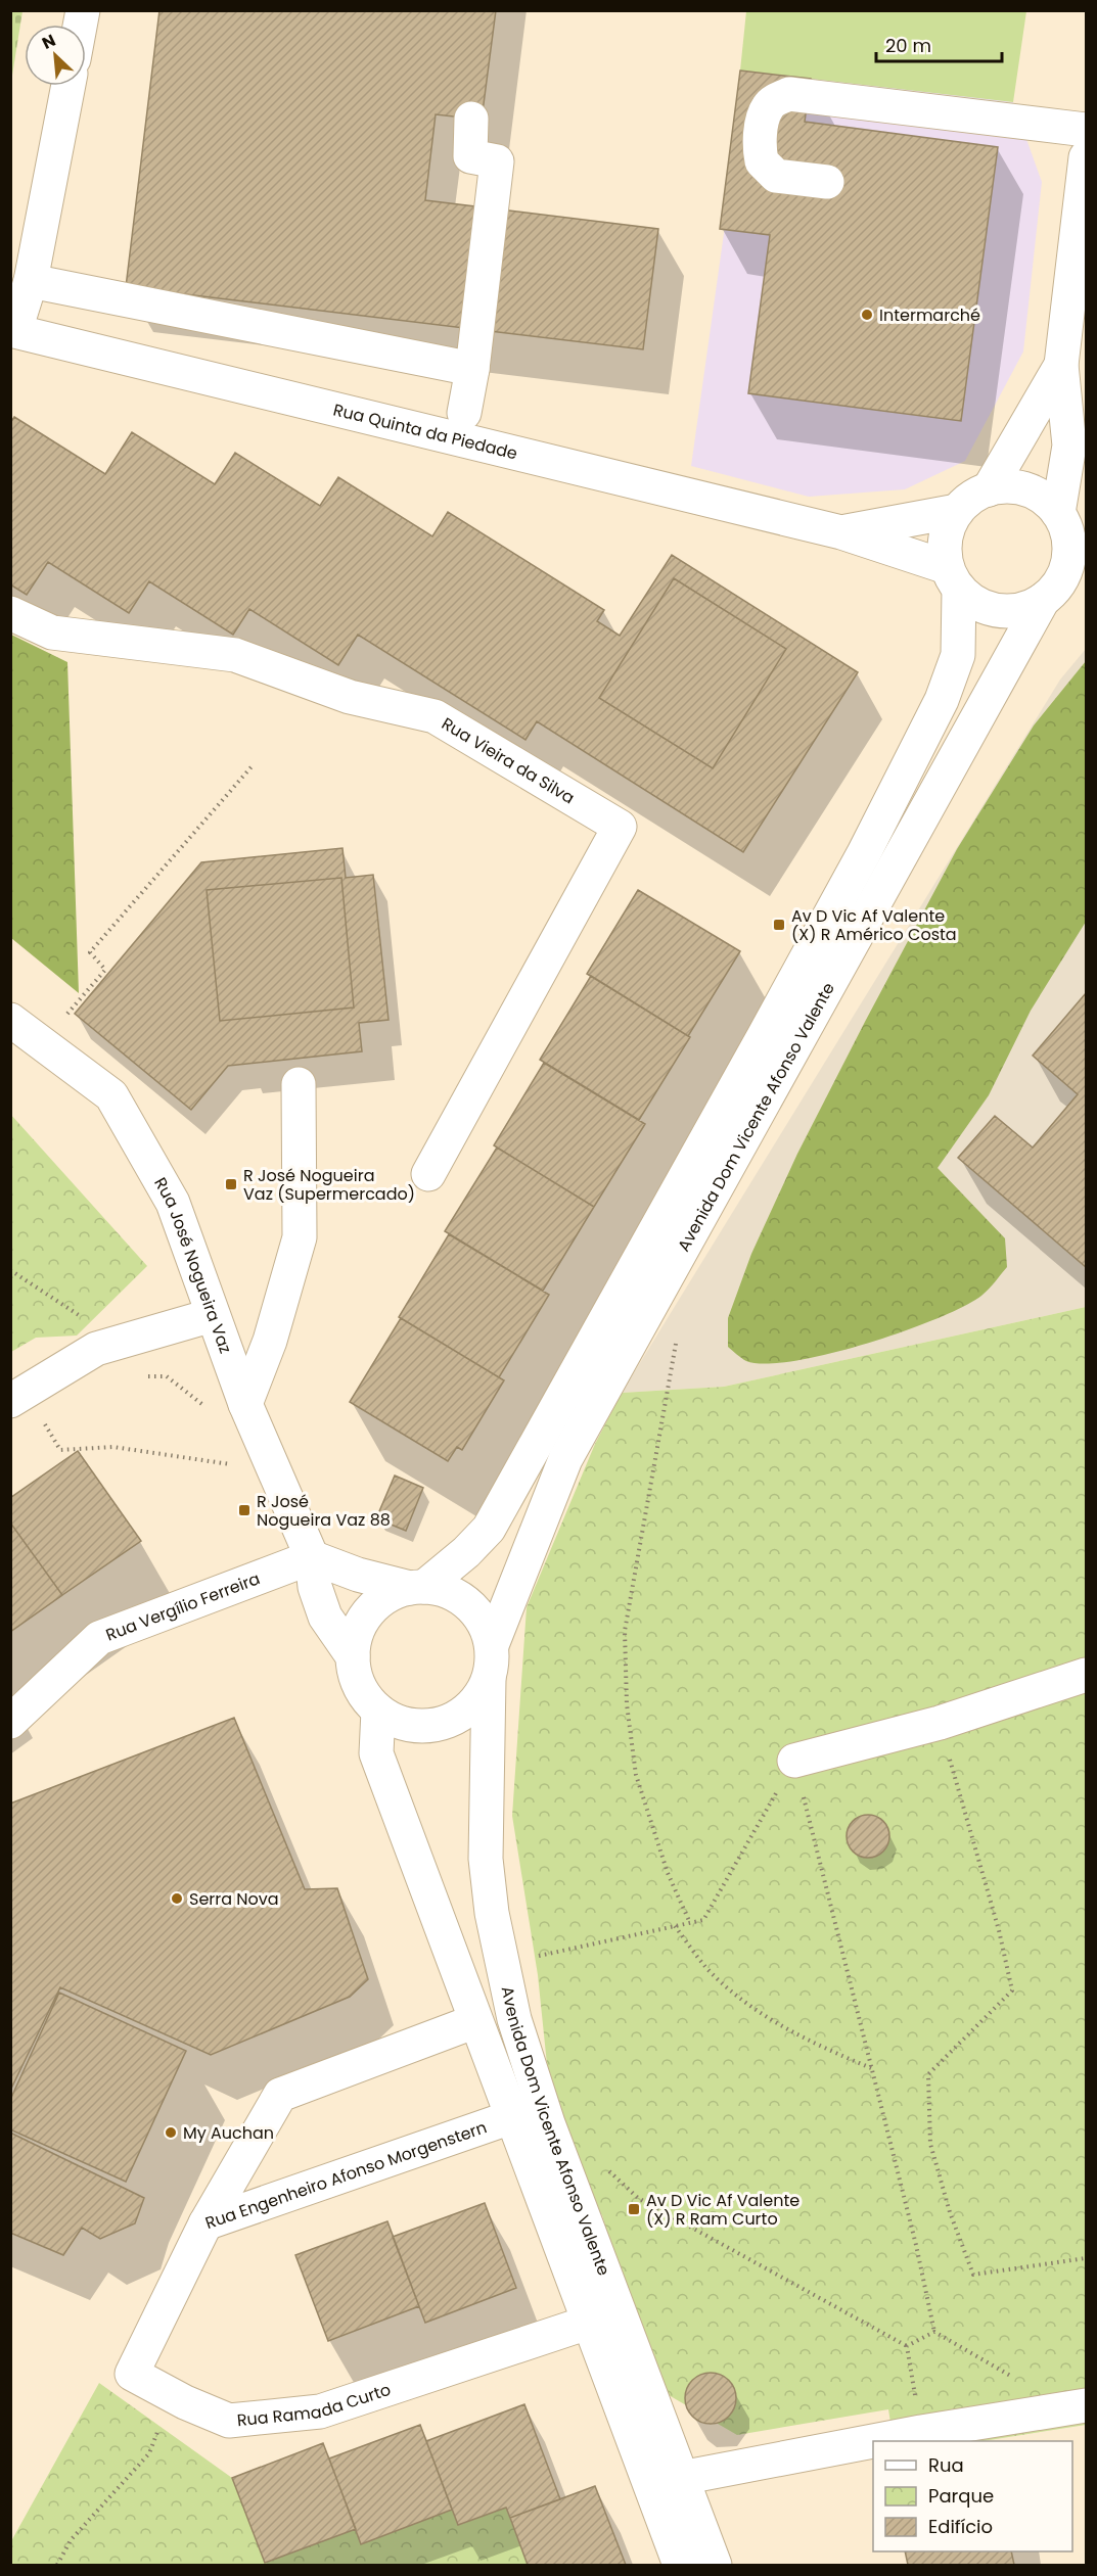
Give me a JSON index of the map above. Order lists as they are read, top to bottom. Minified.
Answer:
{"streets":{"street":["Rua Quinta da Piedade","Rua Vieira da Silva","Avenida Dom Vicente Afonso Valente","Rua José Nogueira Vaz","Rua Vergílio Ferreira","Rua Engenheiro Afonso Morgenstern","Rua Ramada Curto"]},"crossings":[["Rua Quinta da Piedade","Avenida Dom Vicente Afonso Valente"],["Avenida Dom Vicente Afonso Valente","Rua José Nogueira Vaz"],["Avenida Dom Vicente Afonso Valente","Rua Engenheiro Afonso Morgenstern"],["Avenida Dom Vicente Afonso Valente","Rua Ramada Curto"],["Rua José Nogueira Vaz","Rua Vergílio Ferreira"],["Rua Engenheiro Afonso Morgenstern","Rua Ramada Curto"]],"places":{"other":["Intermarché","Serra Nova","My Auchan"],"transit":["Av D Vic Af Valente (X) R Américo Costa","R José Nogueira Vaz (Supermercado)","R José Nogueira Vaz 88","Av D Vic Af Valente (X) R Ram Curto"]},"legend":["Rua","Parque","Edifício"],"scale_bar":"20 m","north":"top left"}
